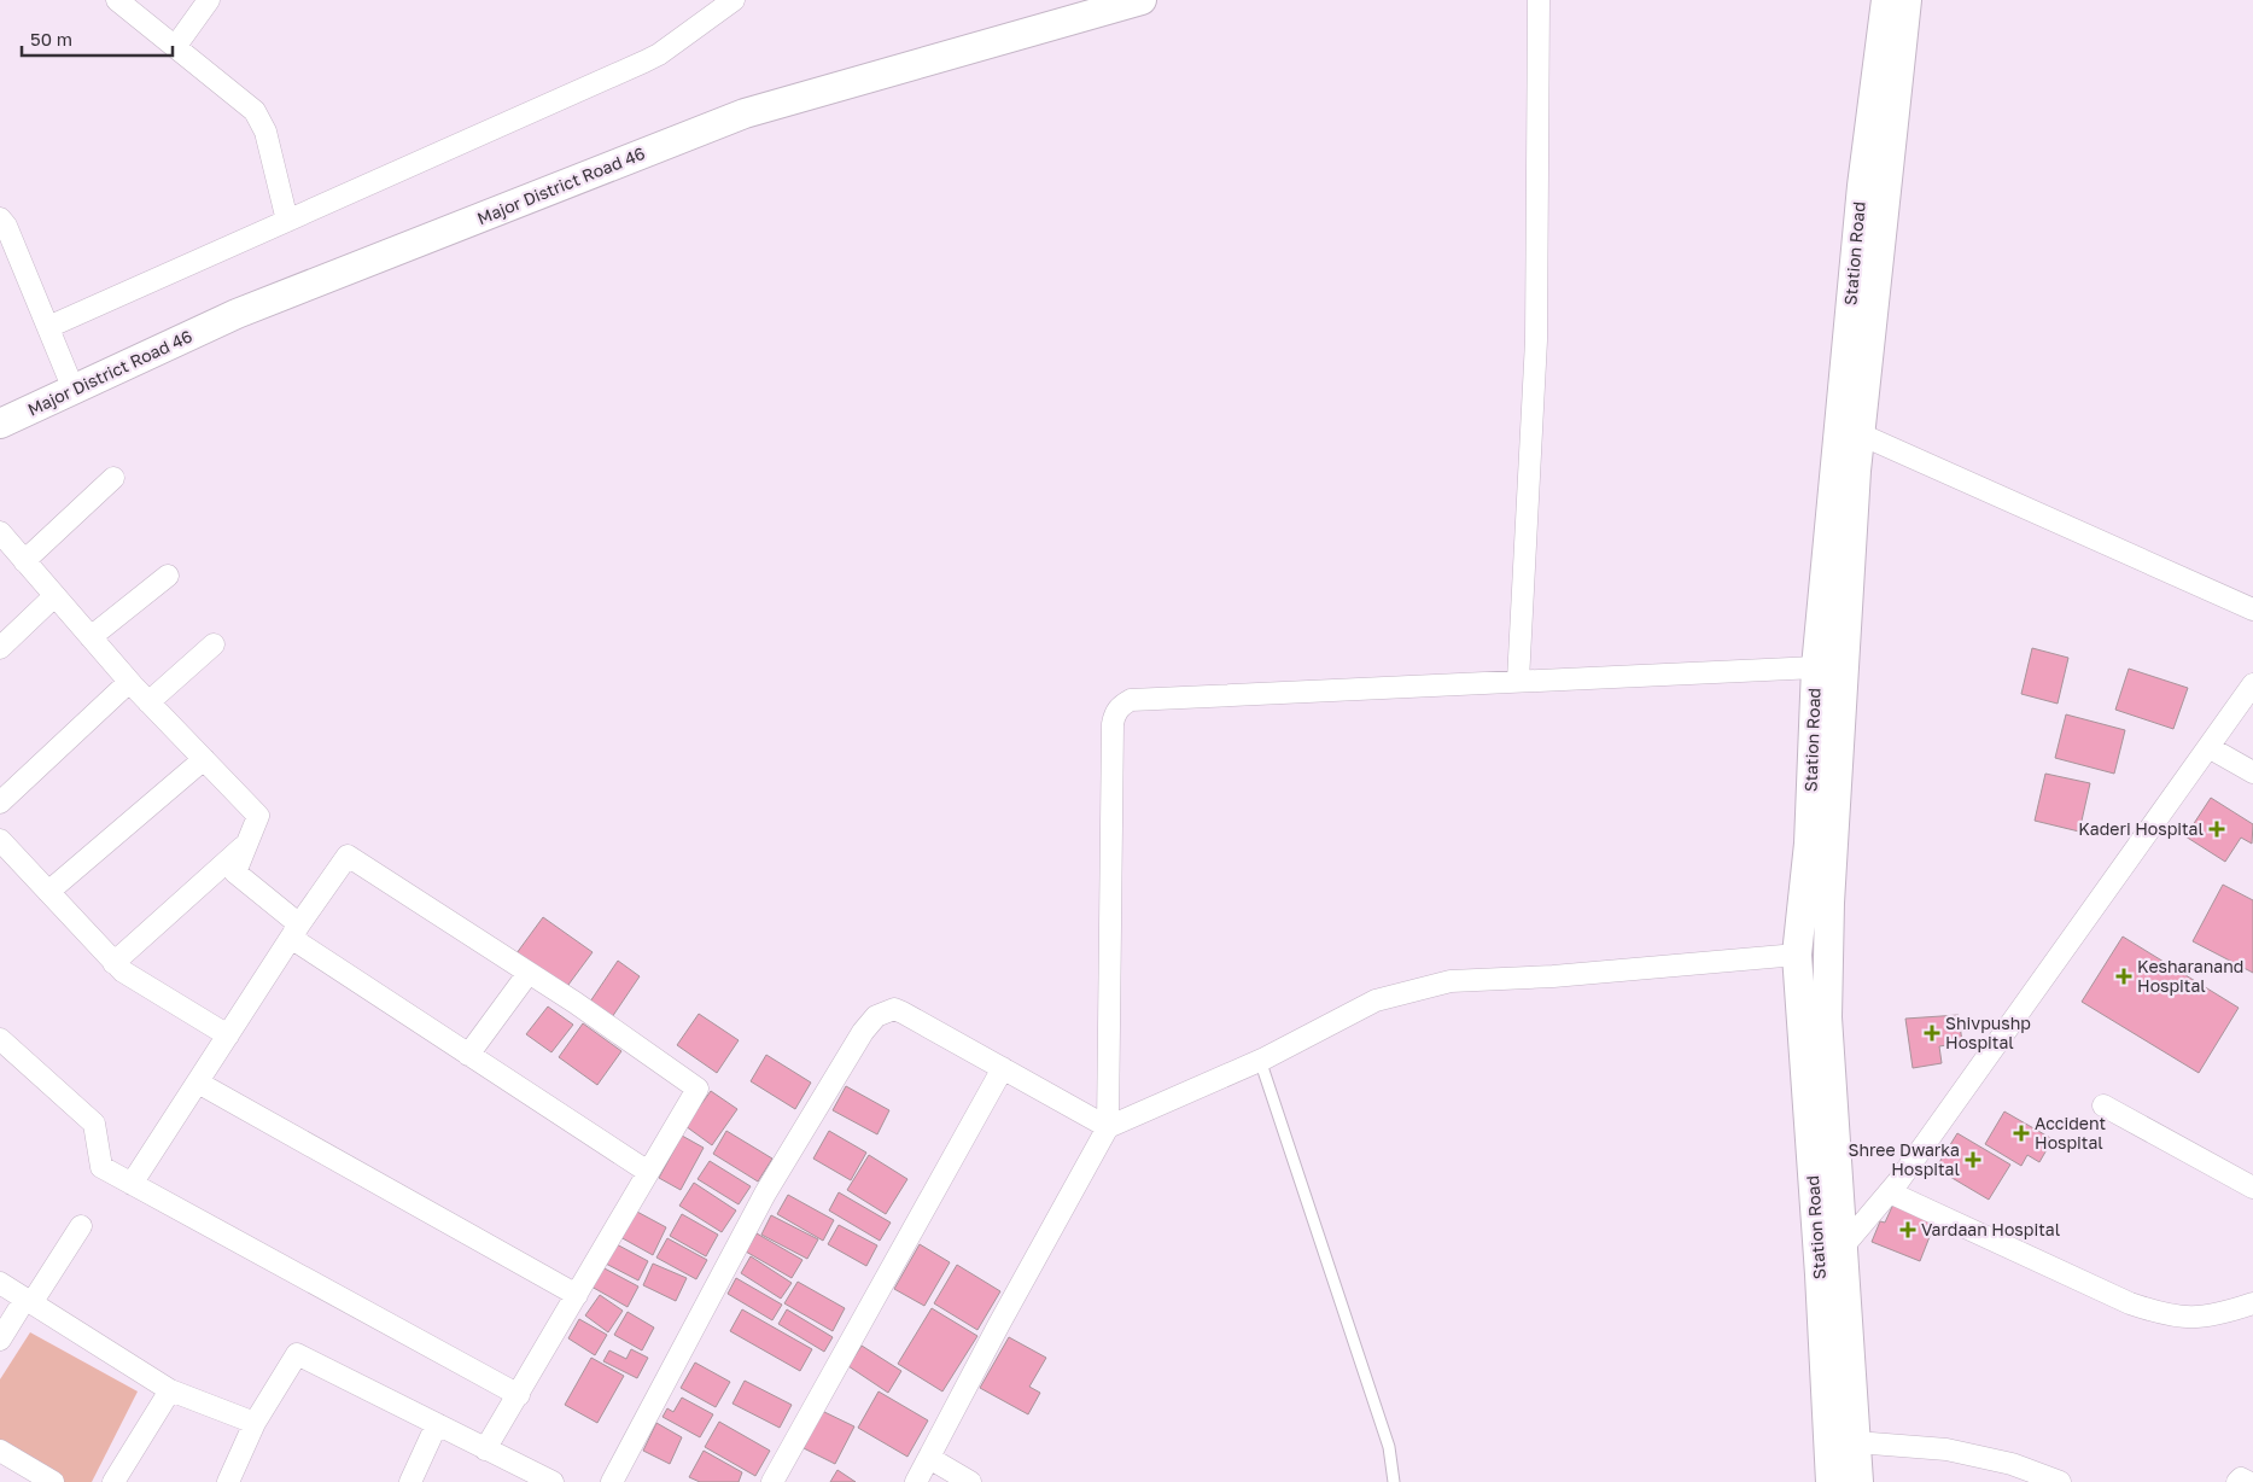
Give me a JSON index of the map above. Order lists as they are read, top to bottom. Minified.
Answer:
{"streets":{"main road":["Major District Road 46","Station Road"]},"places":{"health":["Kaderi Hospital","Kesharanand Hospital","Shivpushp Hospital","Accident Hospital","Shree Dwarka Hospital","Vardaan Hospital"]},"scale_bar":"50 m"}
